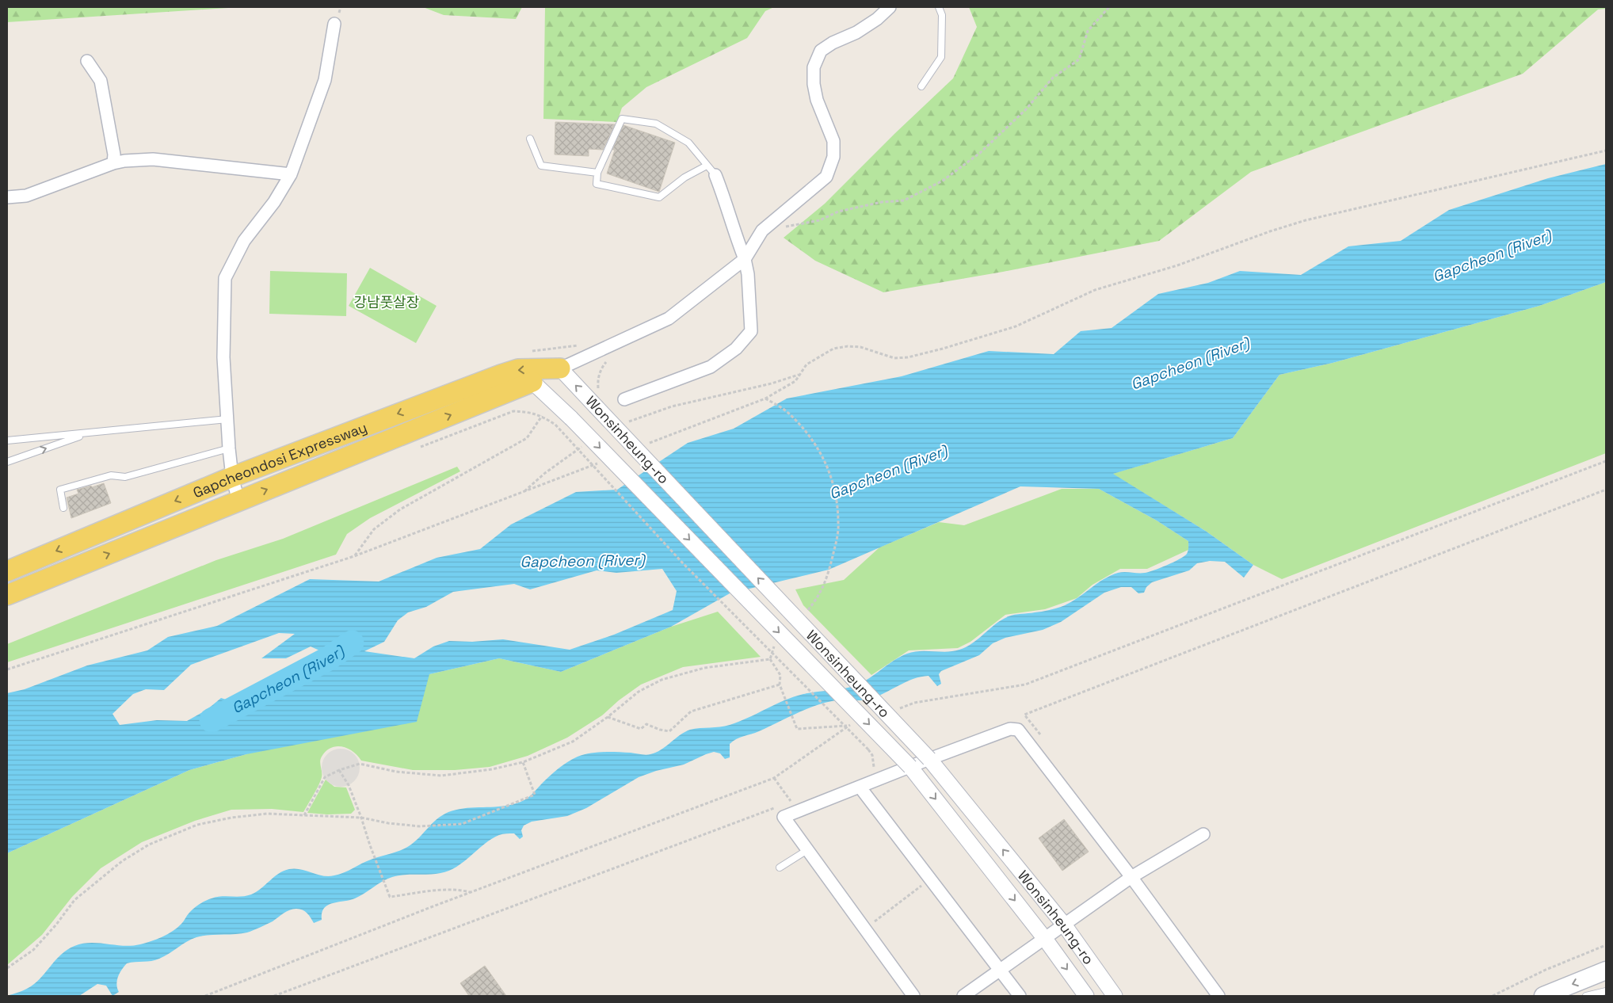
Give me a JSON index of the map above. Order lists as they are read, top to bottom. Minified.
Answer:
{"streets":{"main road":["Gapcheondosi Expressway"],"street":["Wonsinheung-ro"]},"crossings":[["Wonsinheung-ro","Gapcheondosi Expressway"]],"water":["Gapcheon (River)"],"parks":["강남풋살장"]}
